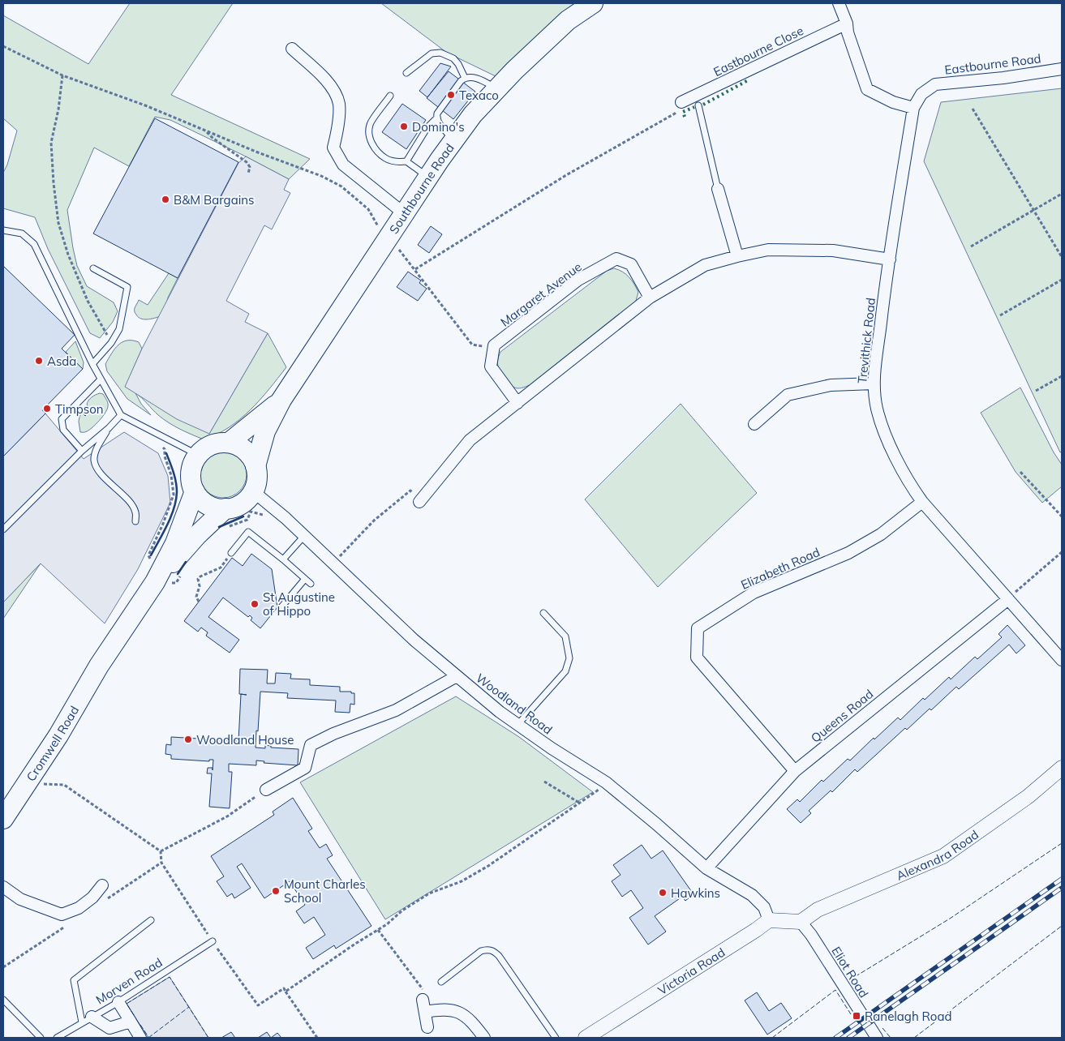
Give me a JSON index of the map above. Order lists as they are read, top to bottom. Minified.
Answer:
{"streets":{"highway":["Southbourne Road","Cromwell Road"],"street":["Eastbourne Close","Eastbourne Road","Margaret Avenue","Trevithick Road","Elizabeth Road","Woodland Road","Queens Road","Alexandra Road","Victoria Road","Eliot Road"],"lane":["Morven Road"]},"crossings":[["Eastbourne Road","Trevithick Road"],["Southbourne Road","Woodland Road"],["Southbourne Road","Cromwell Road"],["Trevithick Road","Elizabeth Road"],["Trevithick Road","Queens Road"],["Elizabeth Road","Queens Road"],["Woodland Road","Queens Road"],["Woodland Road","Cromwell Road"],["Woodland Road","Victoria Road"],["Alexandra Road","Eliot Road"]],"places":{"other":["Texaco","Domino's","B&M Bargains","Asda","Timpson","St Augustine of Hippo","Woodland House","Mount Charles School","Hawkins"],"transit":["Ranelagh Road"]}}
